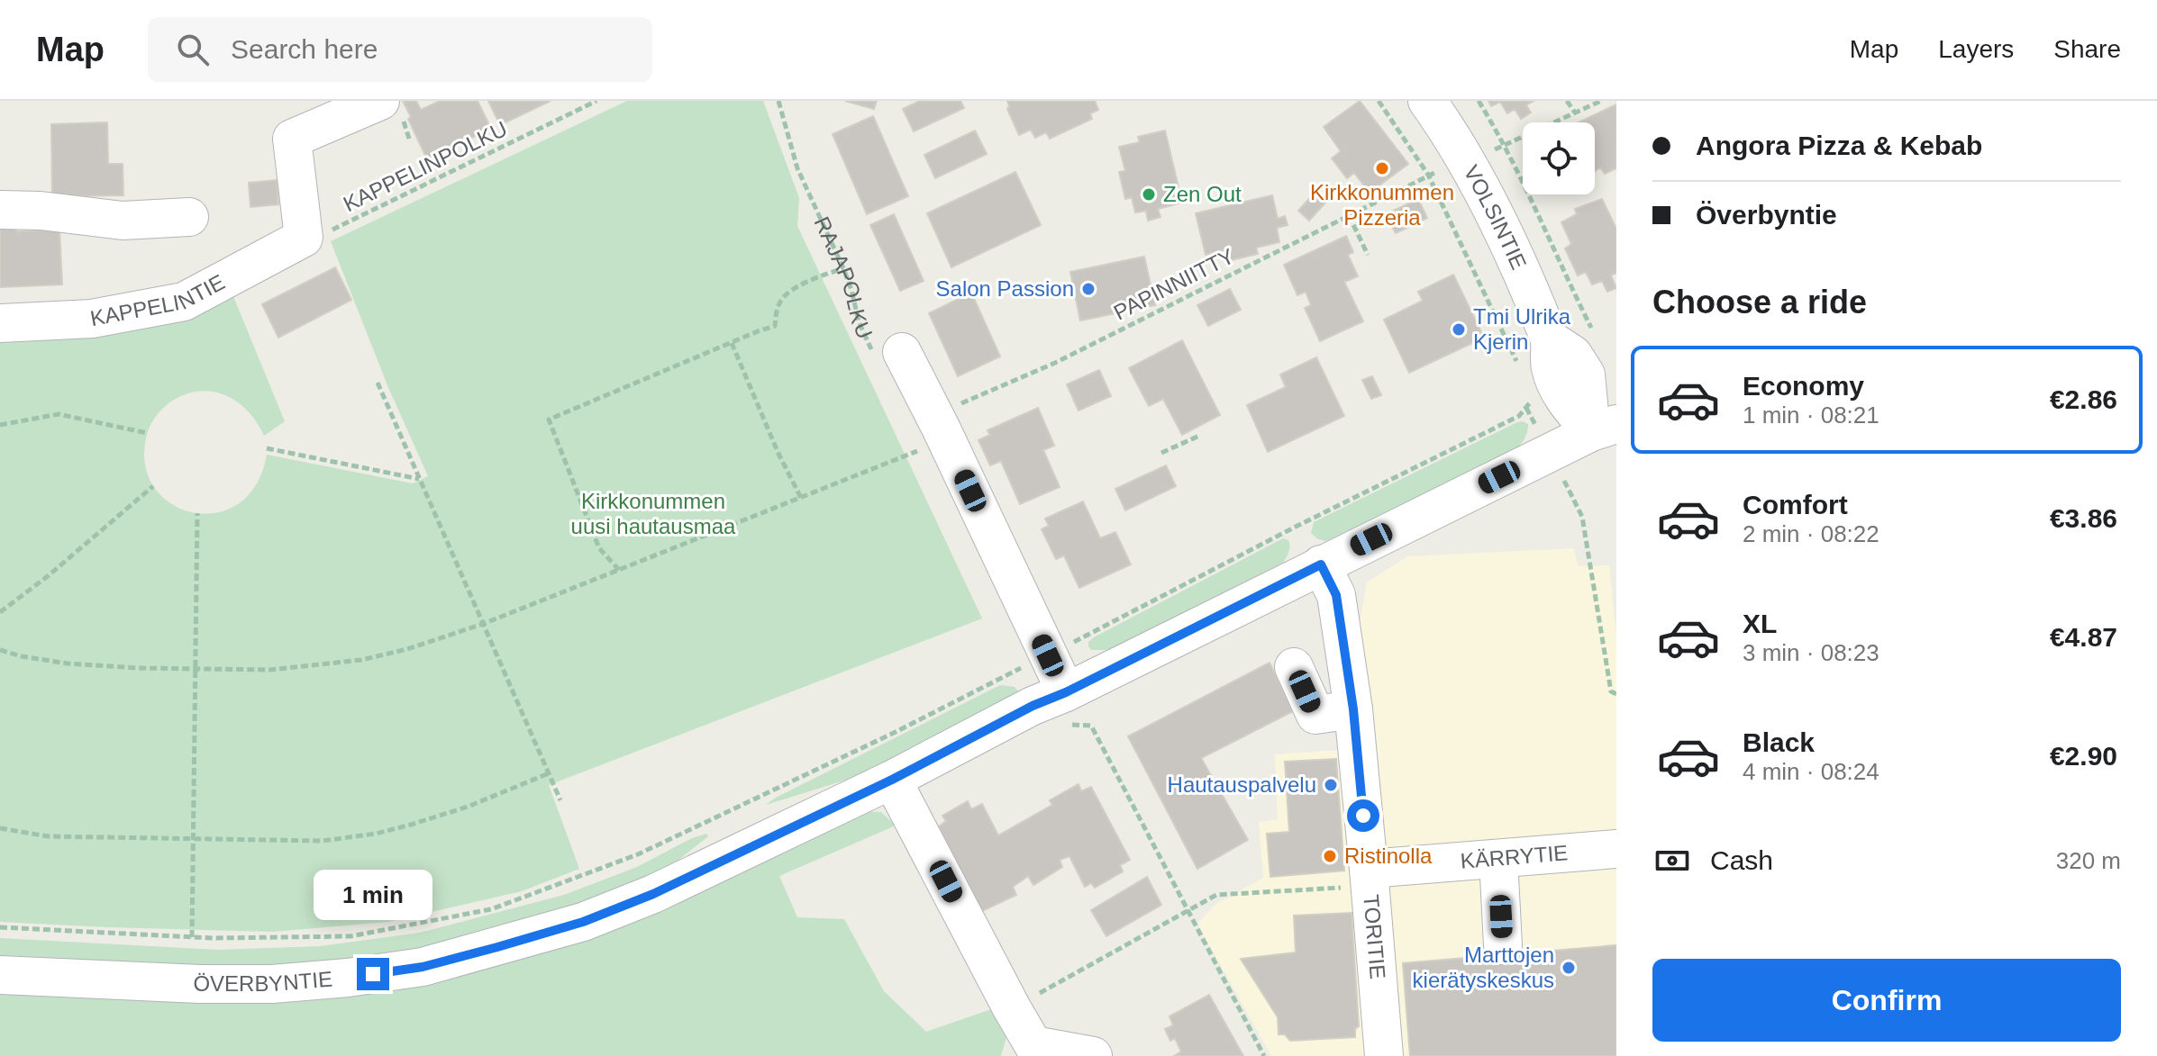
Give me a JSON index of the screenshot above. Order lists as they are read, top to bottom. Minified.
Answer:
{"streets":{"street":["VOLSINTIE","RAJAPOLKU","KAPPELINTIE","KÄRRYTIE","TORITIE","ÖVERBYNTIE"],"path":["KAPPELINPOLKU","PAPINNIITTY"]},"crossings":[["KAPPELINPOLKU","KAPPELINTIE"],["VOLSINTIE","ÖVERBYNTIE"],["RAJAPOLKU","PAPINNIITTY"],["RAJAPOLKU","ÖVERBYNTIE"],["KÄRRYTIE","TORITIE"],["TORITIE","ÖVERBYNTIE"]],"parks":["Kirkkonummen uusi hautausmaa"],"places":["Kirkkonummen Pizzeria","Zen Out","Salon Passion","Tmi Ulrika Kjerin","Hautauspalvelu","Ristinolla","Marttojen kierätyskeskus"],"page":{"header":"Map","search":"Search here","nav":["Map","Layers","Share"],"banner":["Angora Pizza & Kebab","Överbyntie"],"heading":"Choose a ride","list":[{"name":"Economy","note":"1 min · 08:21","value":"€2.86"},{"name":"Comfort","note":"2 min · 08:22","value":"€3.86"},{"name":"XL","note":"3 min · 08:23","value":"€4.87"},{"name":"Black","note":"4 min · 08:24","value":"€2.90"}],"pay":["Cash","320 m"],"bubble":"1 min","buttons":"Confirm"}}
